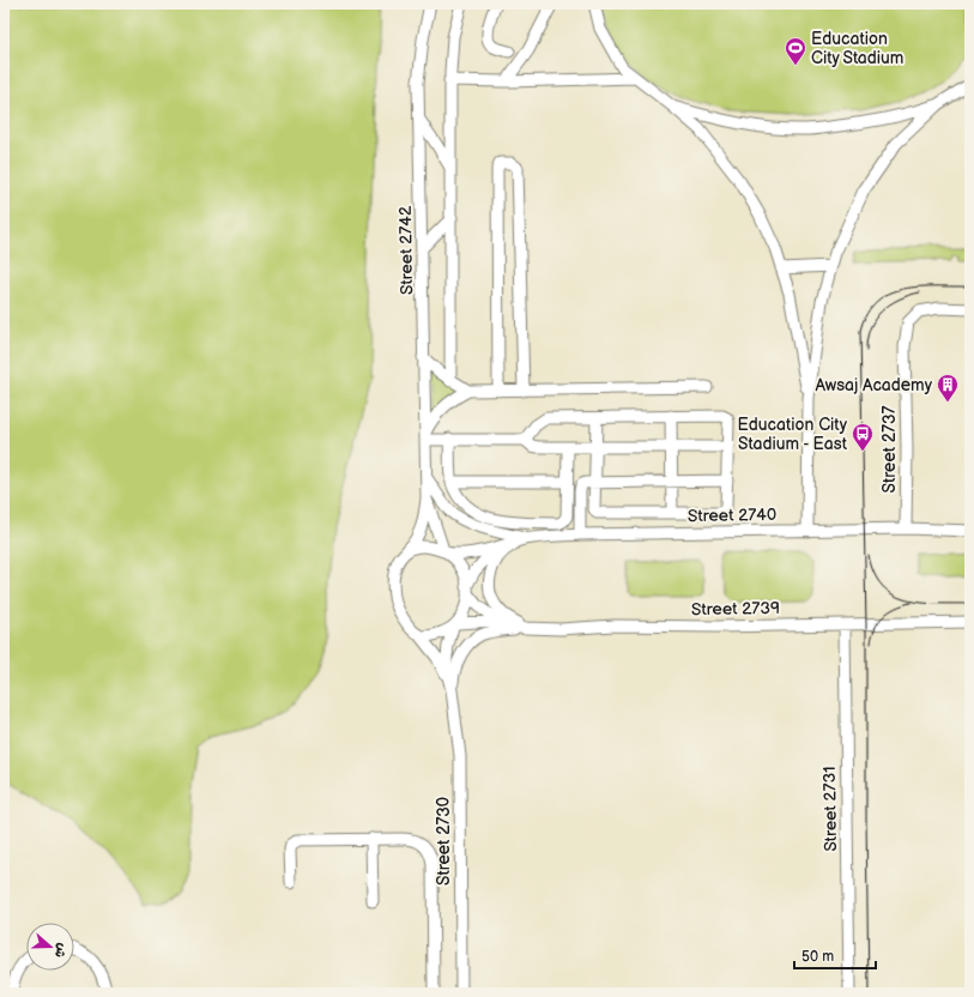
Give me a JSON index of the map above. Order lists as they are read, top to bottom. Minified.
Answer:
{"streets":{"street":["Street 2742","Street 2737","Street 2740","Street 2739","Street 2731","Street 2730"]},"crossings":[["Street 2742","Street 2740"],["Street 2742","Street 2739"],["Street 2742","Street 2730"],["Street 2737","Street 2740"],["Street 2740","Street 2739"],["Street 2740","Street 2730"],["Street 2739","Street 2731"],["Street 2739","Street 2730"]],"places":{"sports":["Education City Stadium"],"building":["Awsaj Academy"],"bus stop":["Education City Stadium - East"]},"scale_bar":"50 m","north":"right"}
